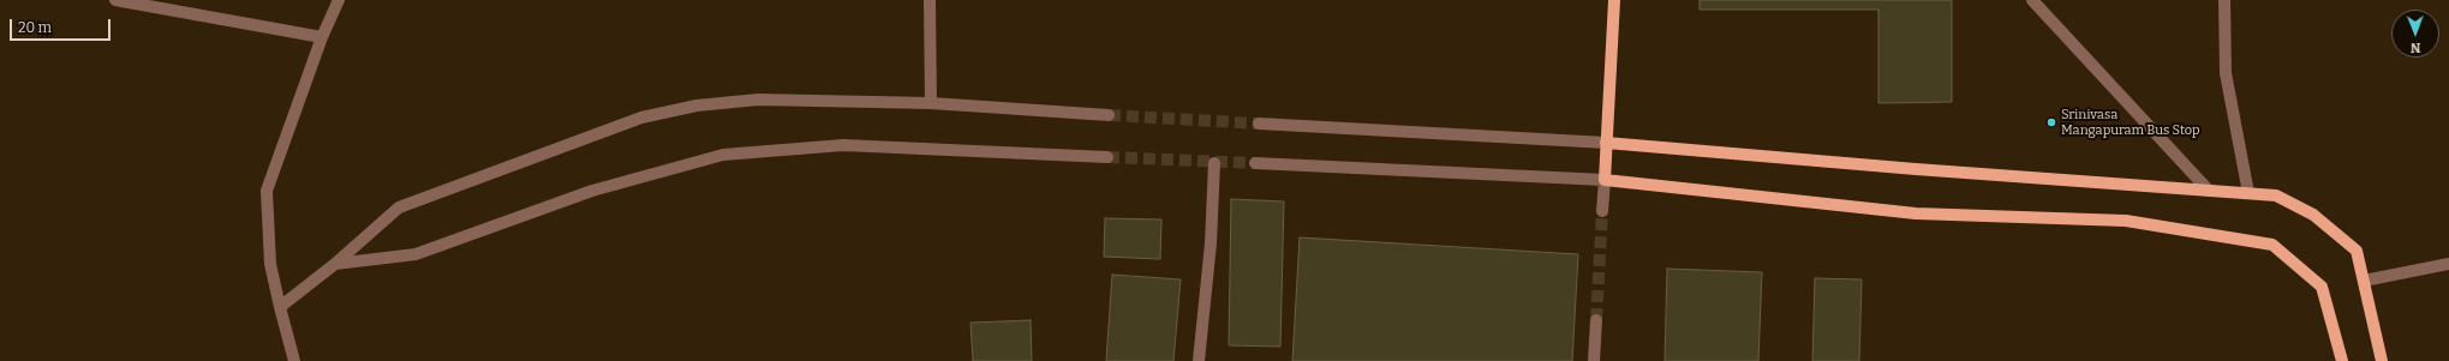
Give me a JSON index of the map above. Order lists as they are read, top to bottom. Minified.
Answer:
{"places":["Srinivasa Mangapuram Bus Stop"],"scale_bar":"20 m","north":"bottom"}
